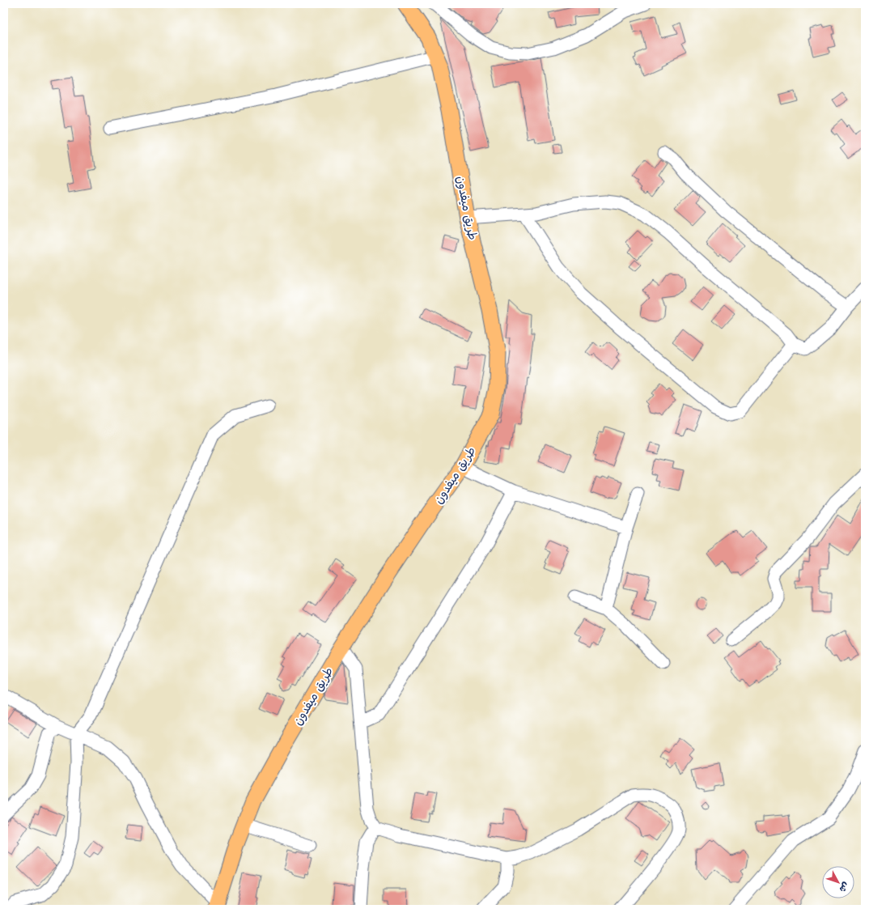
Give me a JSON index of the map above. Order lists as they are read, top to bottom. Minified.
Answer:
{"streets":{"main road":["طريق ميفدون"]},"north":"bottom right"}
